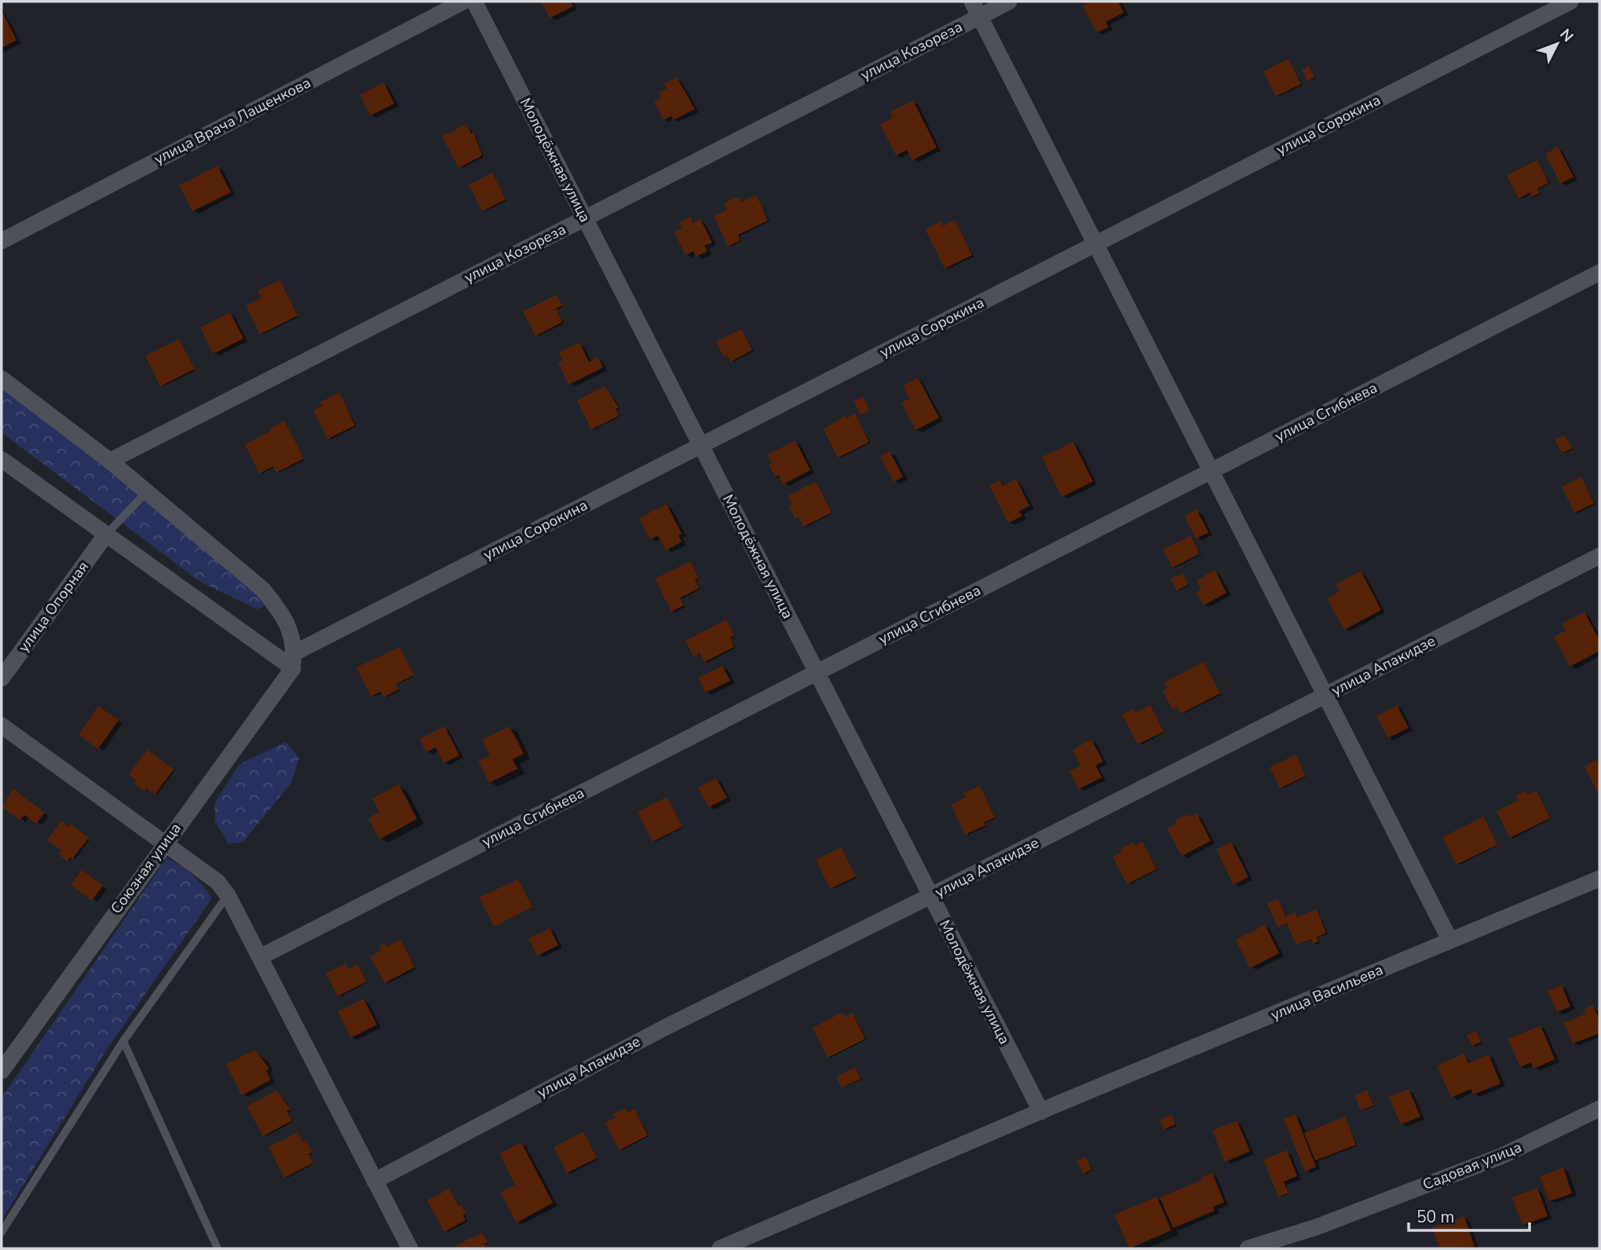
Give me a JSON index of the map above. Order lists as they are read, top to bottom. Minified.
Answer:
{"streets":{"street":["улица Козореза","улица Врача Лащенкова","улица Сорокина","Молодёжная улица","улица Сгибнева","улица Опорная","улица Апакидзе","Союзная улица","улица Васильева","Садовая улица"]},"crossings":[["улица Козореза","Молодёжная улица"],["улица Сорокина","Молодёжная улица"],["улица Сорокина","Союзная улица"],["Молодёжная улица","улица Сгибнева"],["Молодёжная улица","улица Апакидзе"],["Молодёжная улица","улица Васильева"]],"scale_bar":"50 m","north":"top right"}
